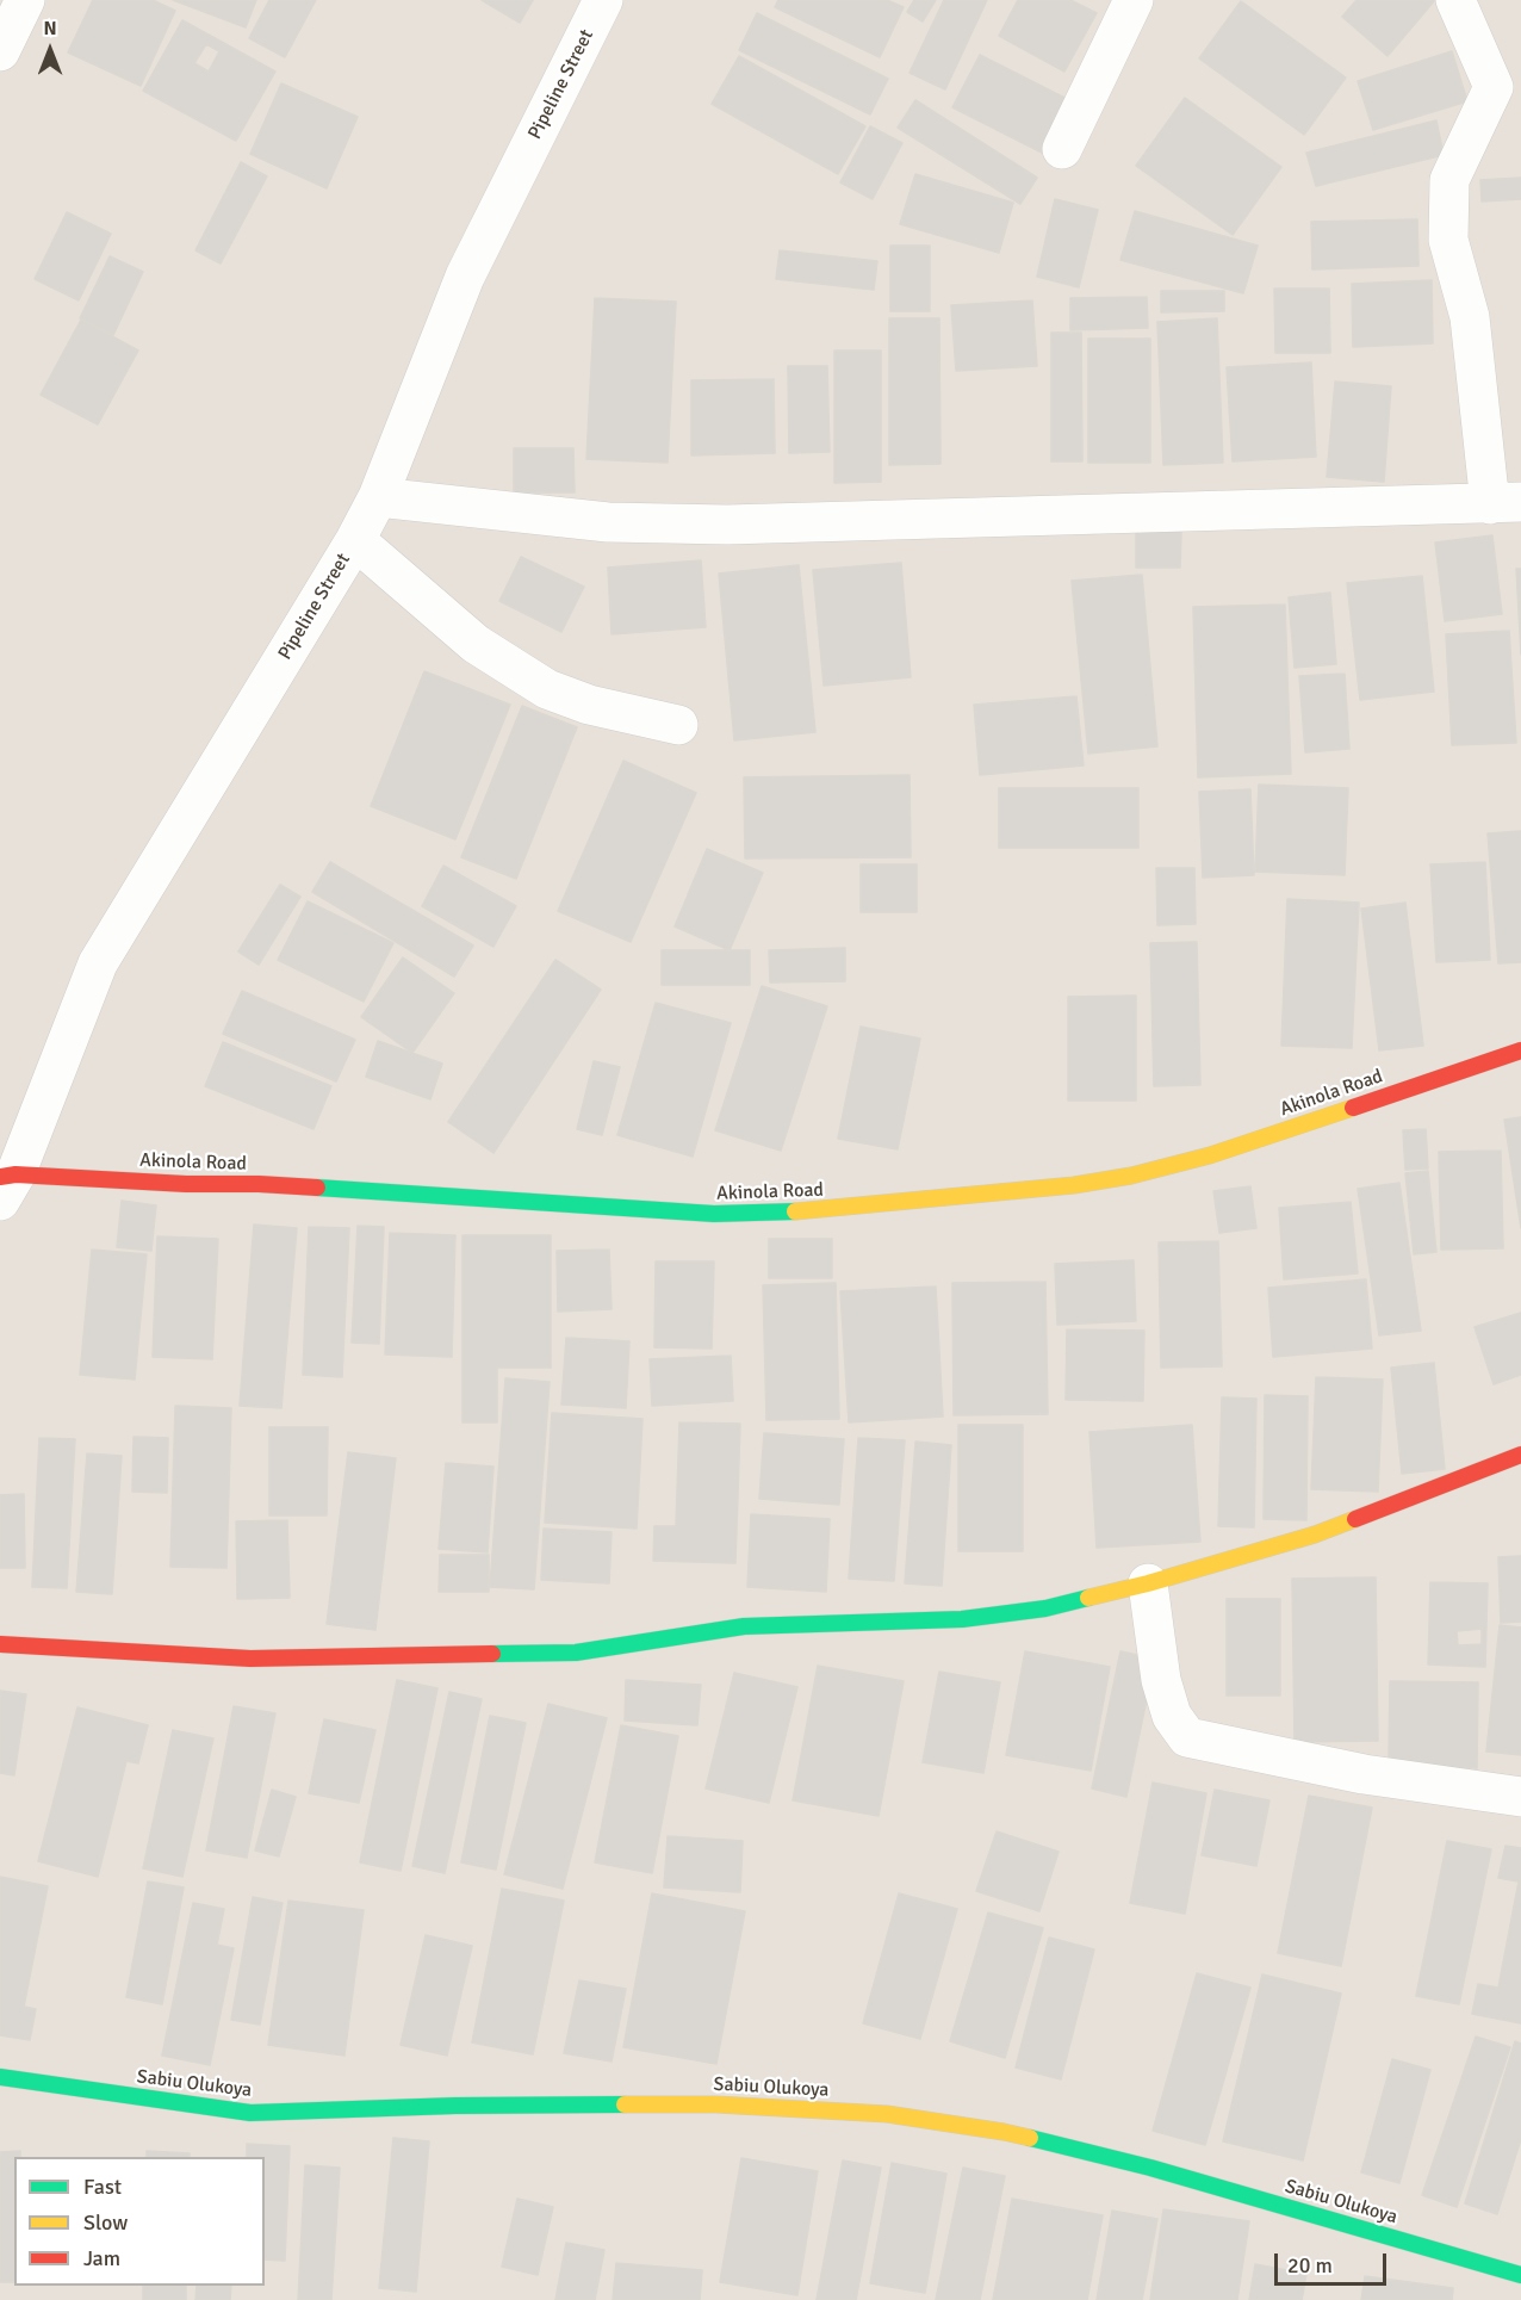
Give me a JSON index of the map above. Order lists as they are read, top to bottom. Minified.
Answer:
{"streets":{"street":["Pipeline Street","Akinola Road","Sabiu Olukoya"]},"crossings":[["Pipeline Street","Akinola Road"]],"legend":["Fast","Slow","Jam"],"scale_bar":"20 m","north":"top"}
